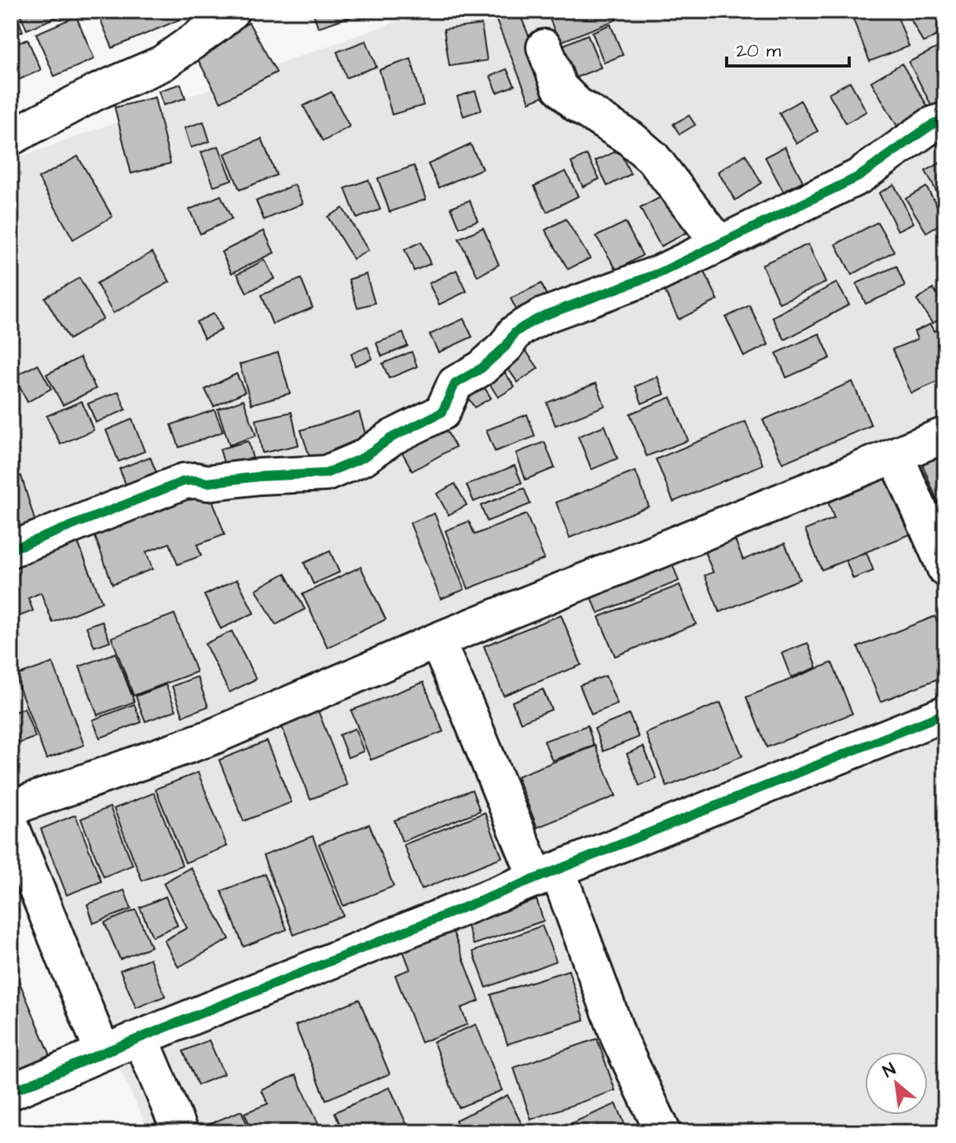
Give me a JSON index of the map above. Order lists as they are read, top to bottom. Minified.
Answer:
{"scale_bar":"20 m","north":"top left"}
